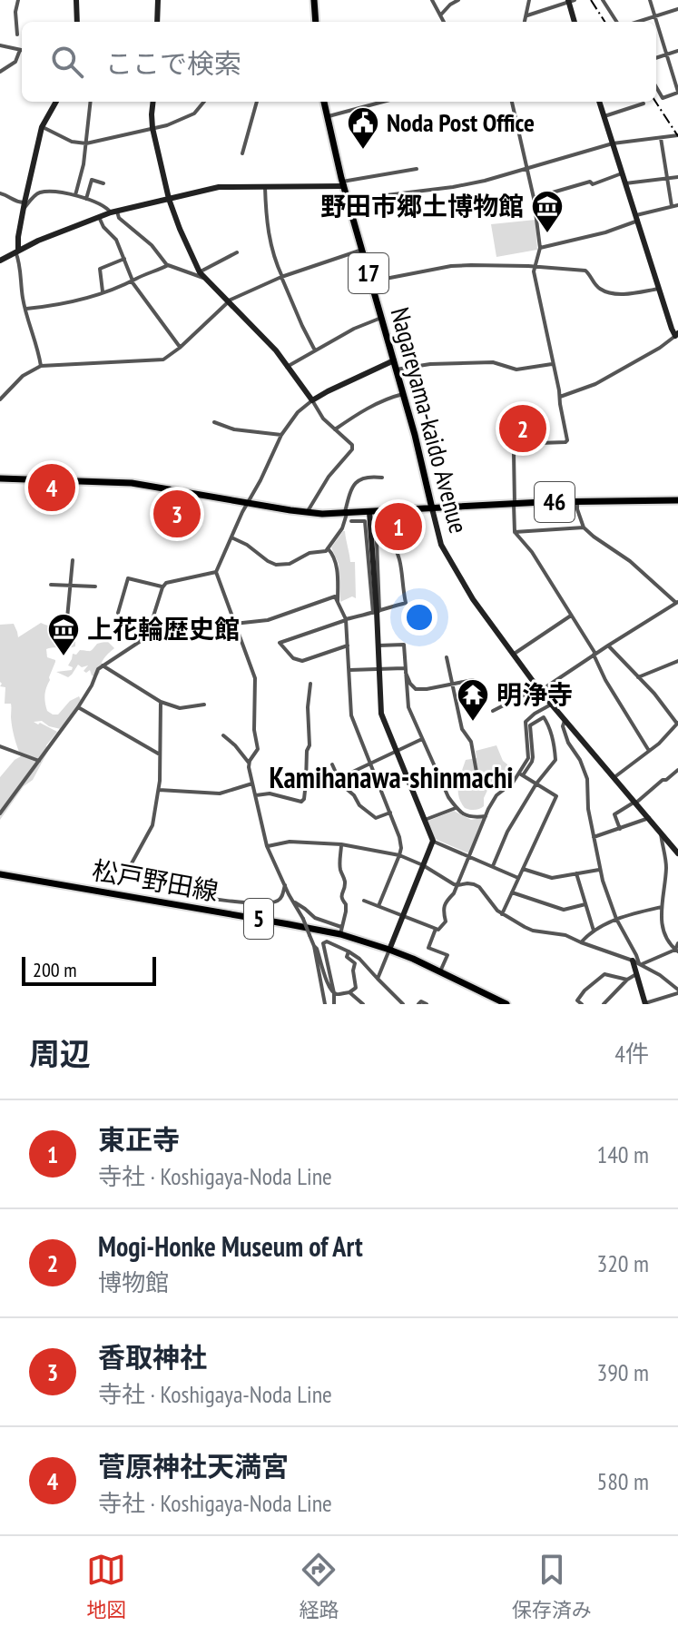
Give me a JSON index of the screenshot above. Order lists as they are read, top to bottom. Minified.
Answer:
{"streets":{"main road":["17","Nagareyama-kaido Avenue","46","松戸野田線","5"]},"crossings":[["Nagareyama-kaido Avenue","46"]],"districts":["Kamihanawa-shinmachi"],"places":{"public building":["Noda Post Office"],"museum":["野田市郷土博物館","上花輪歴史館"],"temple":["明浄寺"]},"scale_bar":"200 m","page":{"search":"ここで検索","pins":["2","4","3","1"],"scale":"200 m","heading":["周辺","4件"],"list":[{"mark":"1","name":"東正寺","note":"寺社 · Koshigaya-Noda Line","value":"140 m"},{"mark":"2","name":"Mogi-Honke Museum of Art","note":"博物館","value":"320 m"},{"mark":"3","name":"香取神社","note":"寺社 · Koshigaya-Noda Line","value":"390 m"},{"mark":"4","name":"菅原神社天満宮","note":"寺社 · Koshigaya-Noda Line","value":"580 m"}],"nav":["地図","経路","保存済み"]}}
